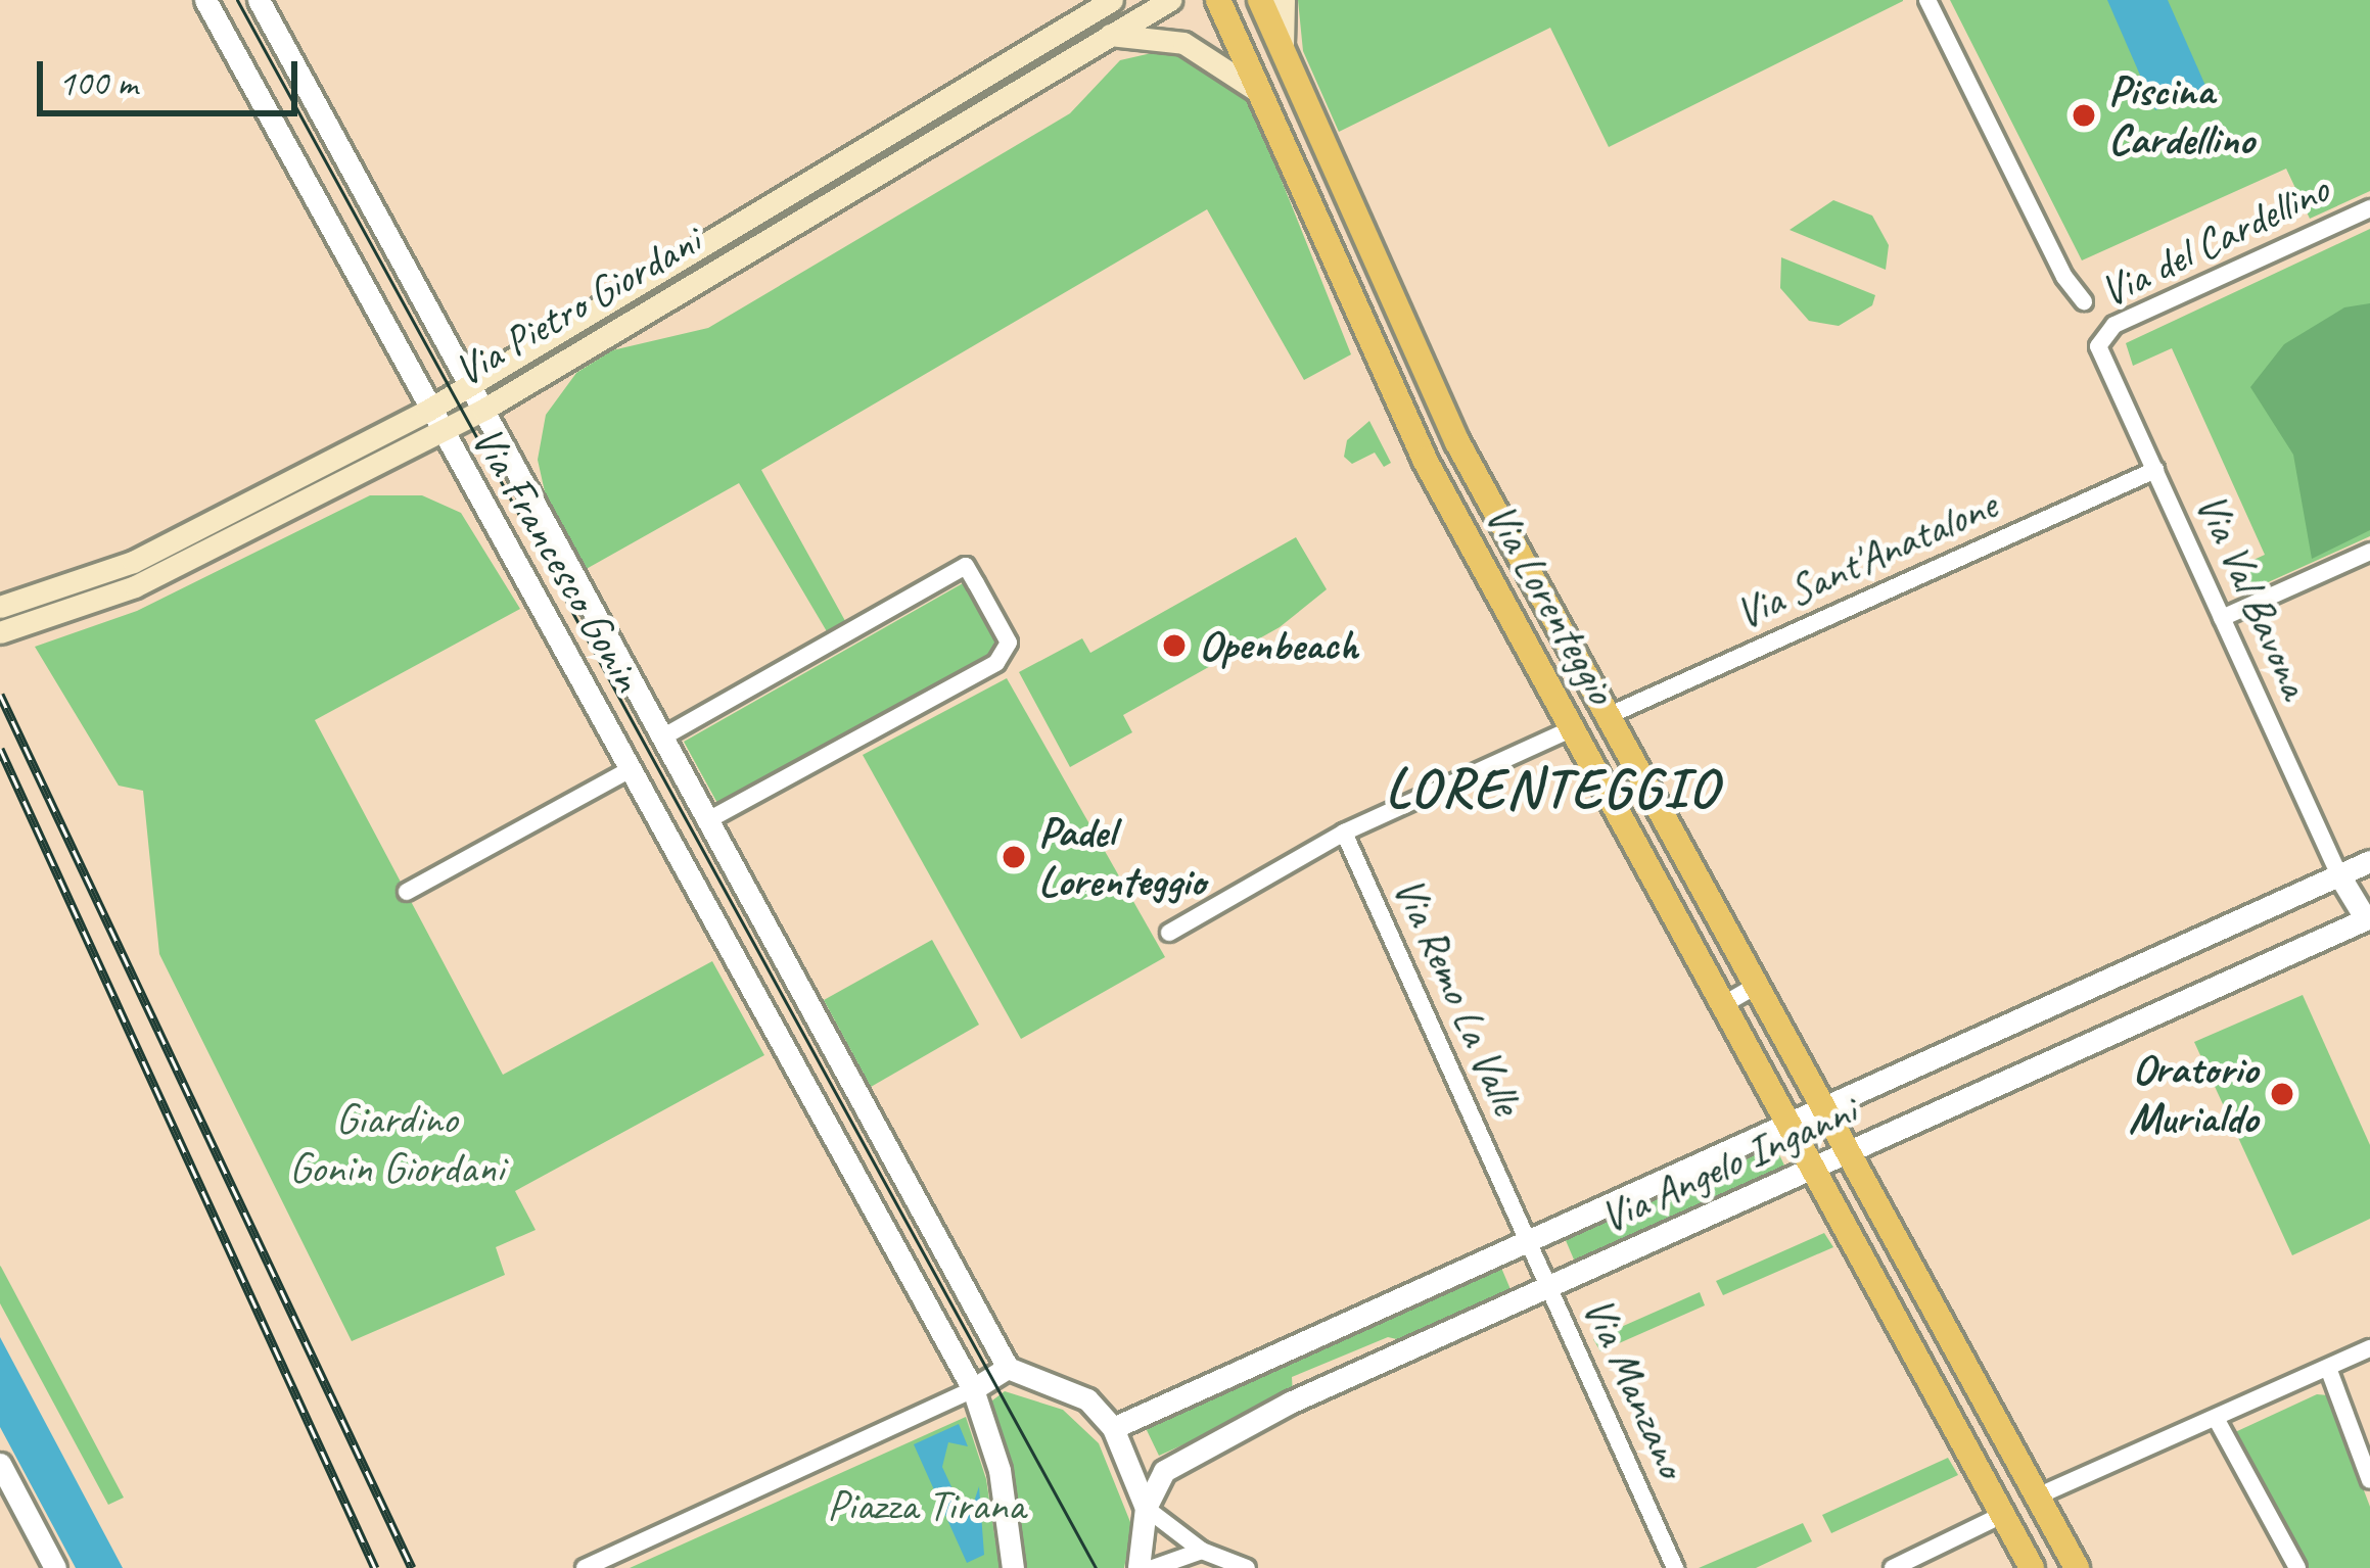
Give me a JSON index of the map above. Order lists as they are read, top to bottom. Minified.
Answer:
{"streets":{"main road":["Via Pietro Giordani","Via Lorenteggio"],"street":["Via del Cardellino","Via Francesco Gonin","Via Sant'Anatalone","Via Val Bavona","Via Remo La Valle","Via Angelo Inganni","Via Manzano"]},"crossings":[["Via del Cardellino","Via Val Bavona"],["Via Pietro Giordani","Via Francesco Gonin"],["Via Sant'Anatalone","Via Val Bavona"],["Via Sant'Anatalone","Via Lorenteggio"],["Via Val Bavona","Via Angelo Inganni"],["Via Lorenteggio","Via Angelo Inganni"],["Via Remo La Valle","Via Angelo Inganni"],["Via Remo La Valle","Via Manzano"],["Via Angelo Inganni","Via Manzano"]],"districts":["LORENTEGGIO"],"parks":["Giardino Gonin Giordani","Piazza Tirana"],"places":["Piscina Cardellino","Openbeach","Padel Lorenteggio","Oratorio Murialdo"],"scale_bar":"100 m"}
